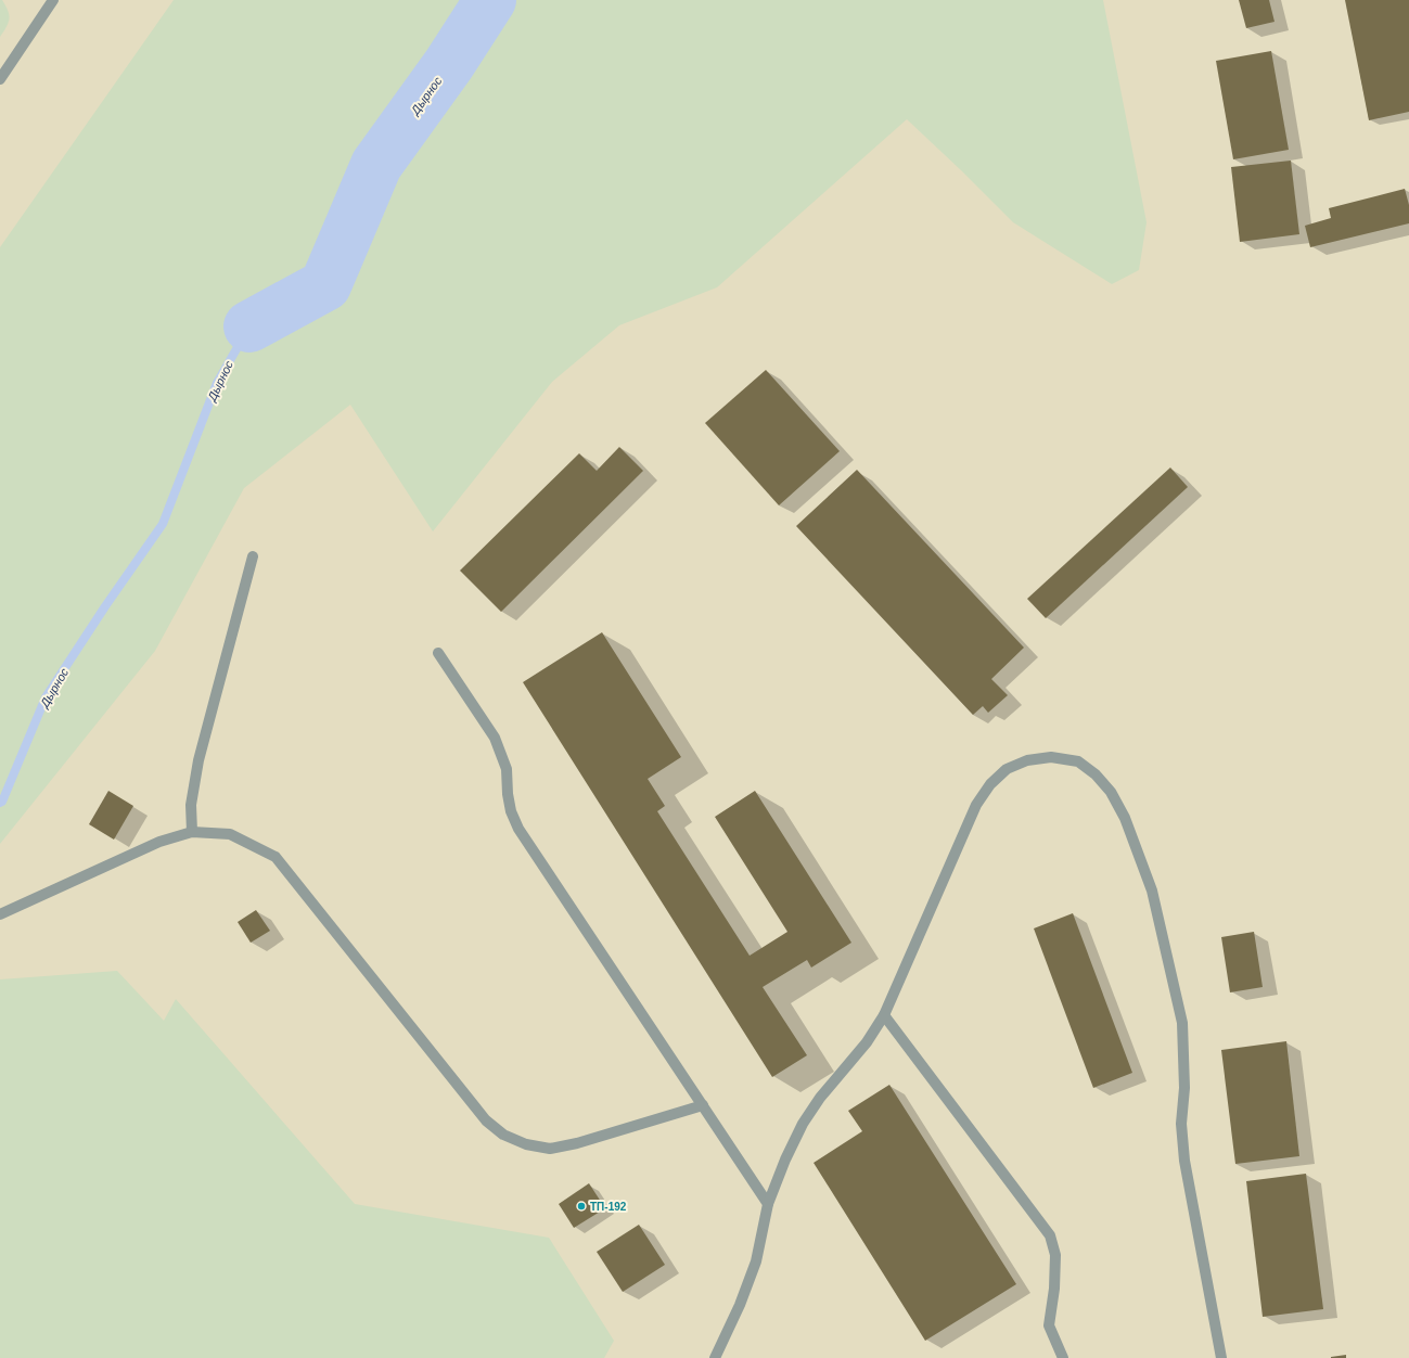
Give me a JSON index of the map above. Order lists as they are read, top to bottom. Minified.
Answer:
{"water":["Дырнос"],"places":["ТП-192"]}
